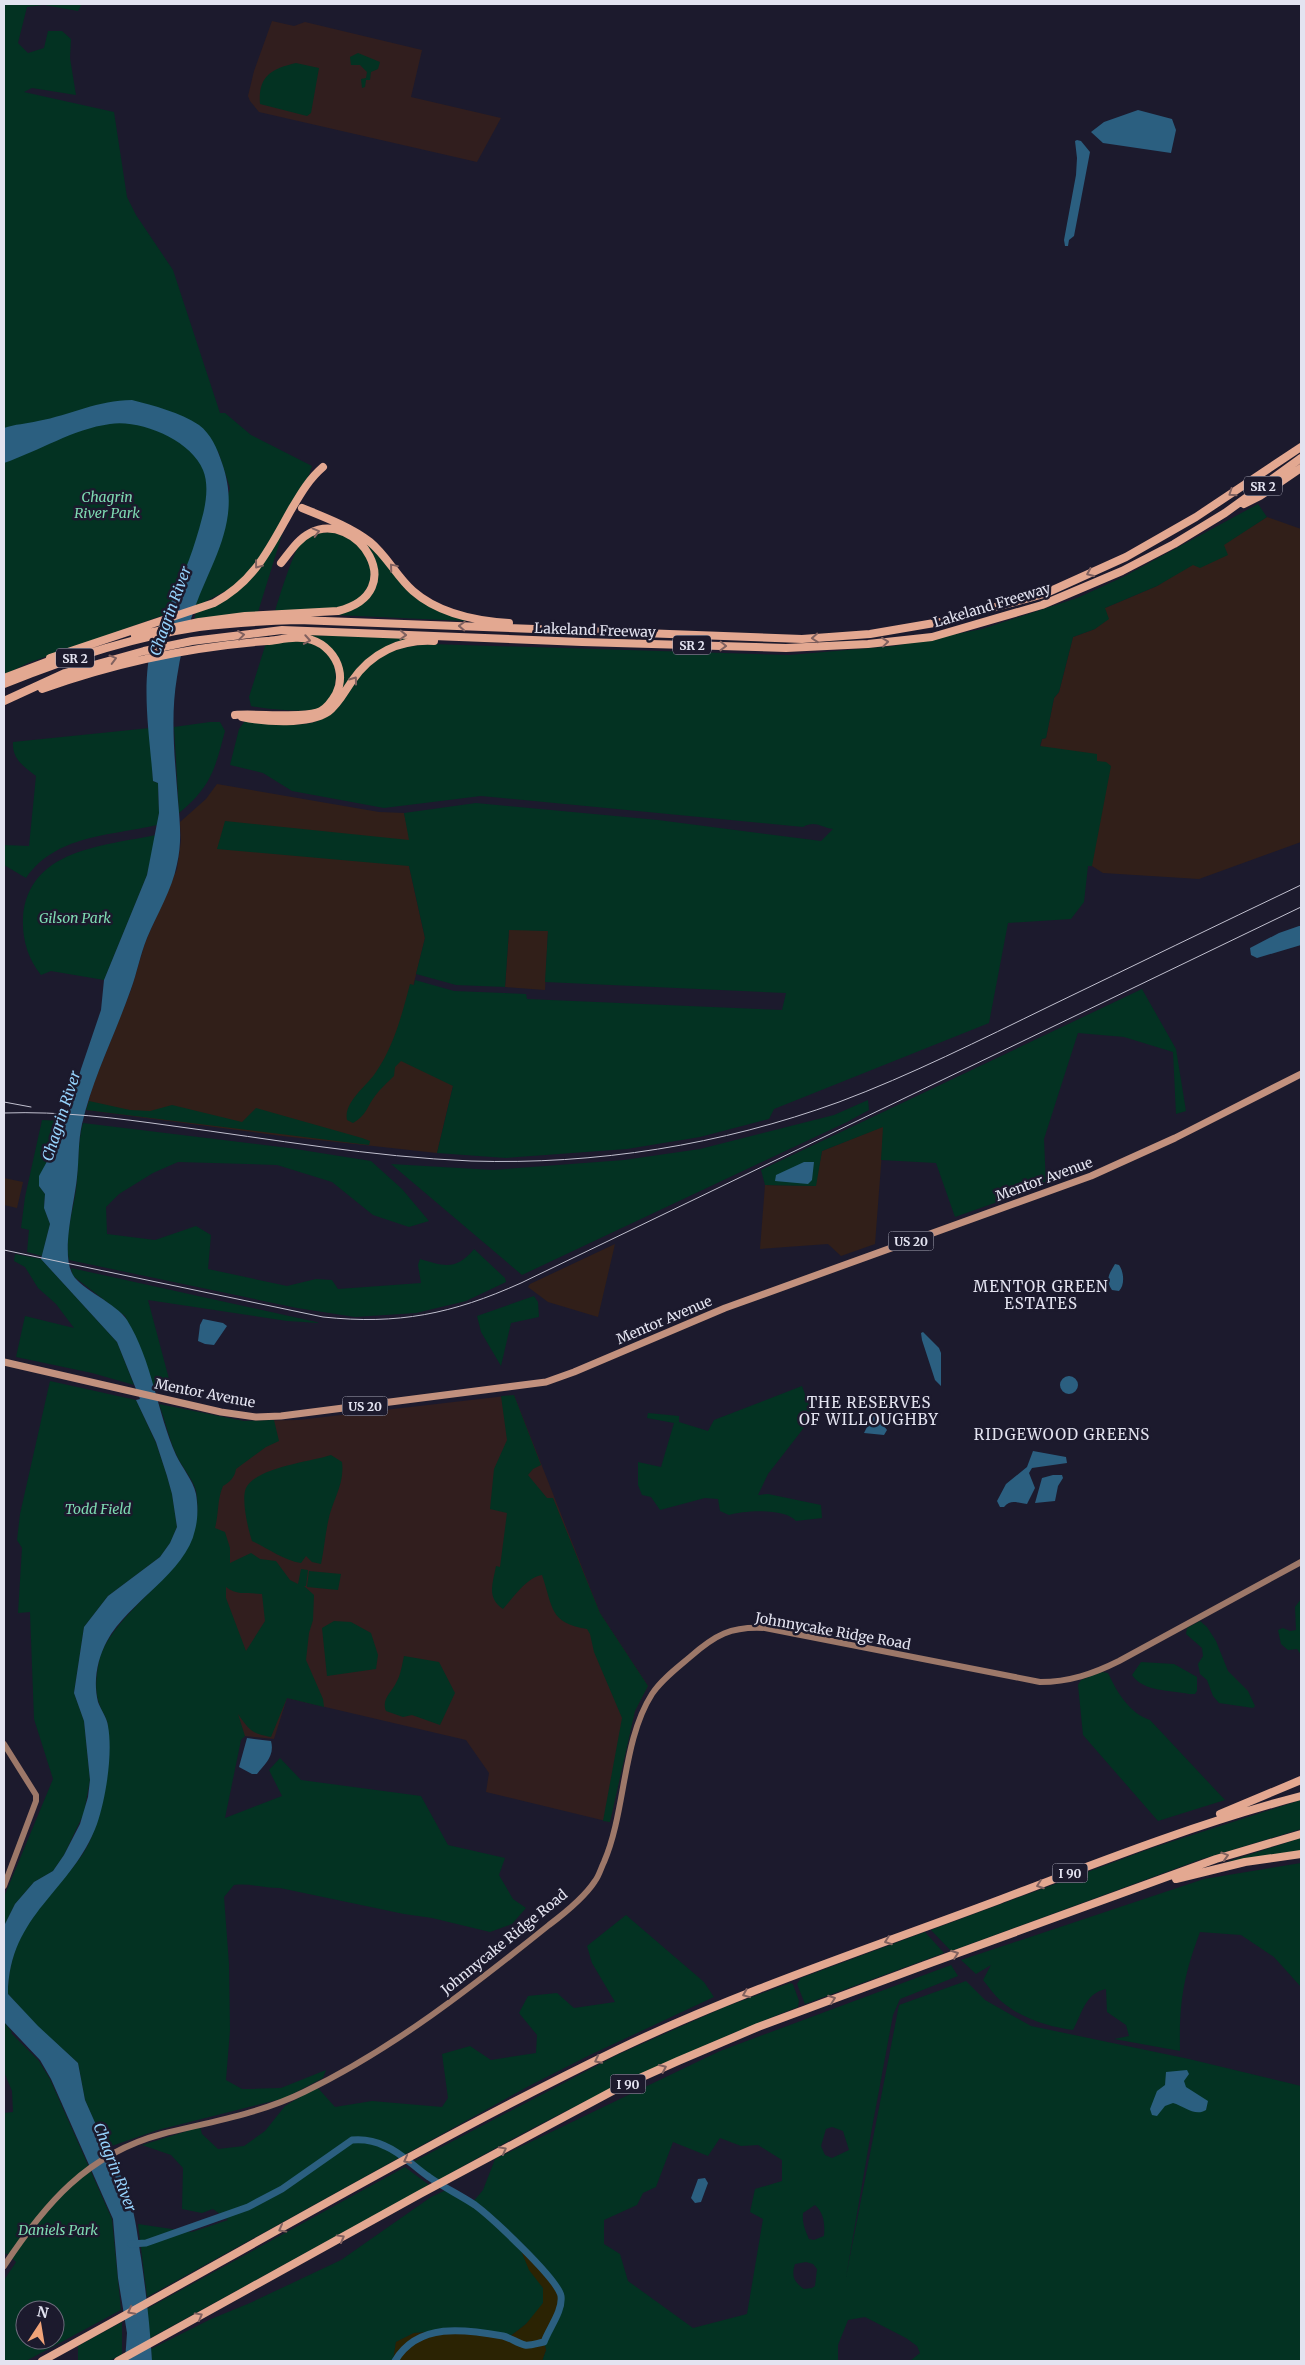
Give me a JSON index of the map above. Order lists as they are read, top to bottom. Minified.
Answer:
{"streets":{"highway":["SR 2","Lakeland Freeway","I 90"],"main road":["Mentor Avenue","US 20","Johnnycake Ridge Road"]},"districts":["MENTOR GREEN ESTATES","THE RESERVES OF WILLOUGHBY","RIDGEWOOD GREENS"],"water":["Chagrin River"],"parks":["Chagrin River Park","Gilson Park","Todd Field","Daniels Park"],"north":"top"}
